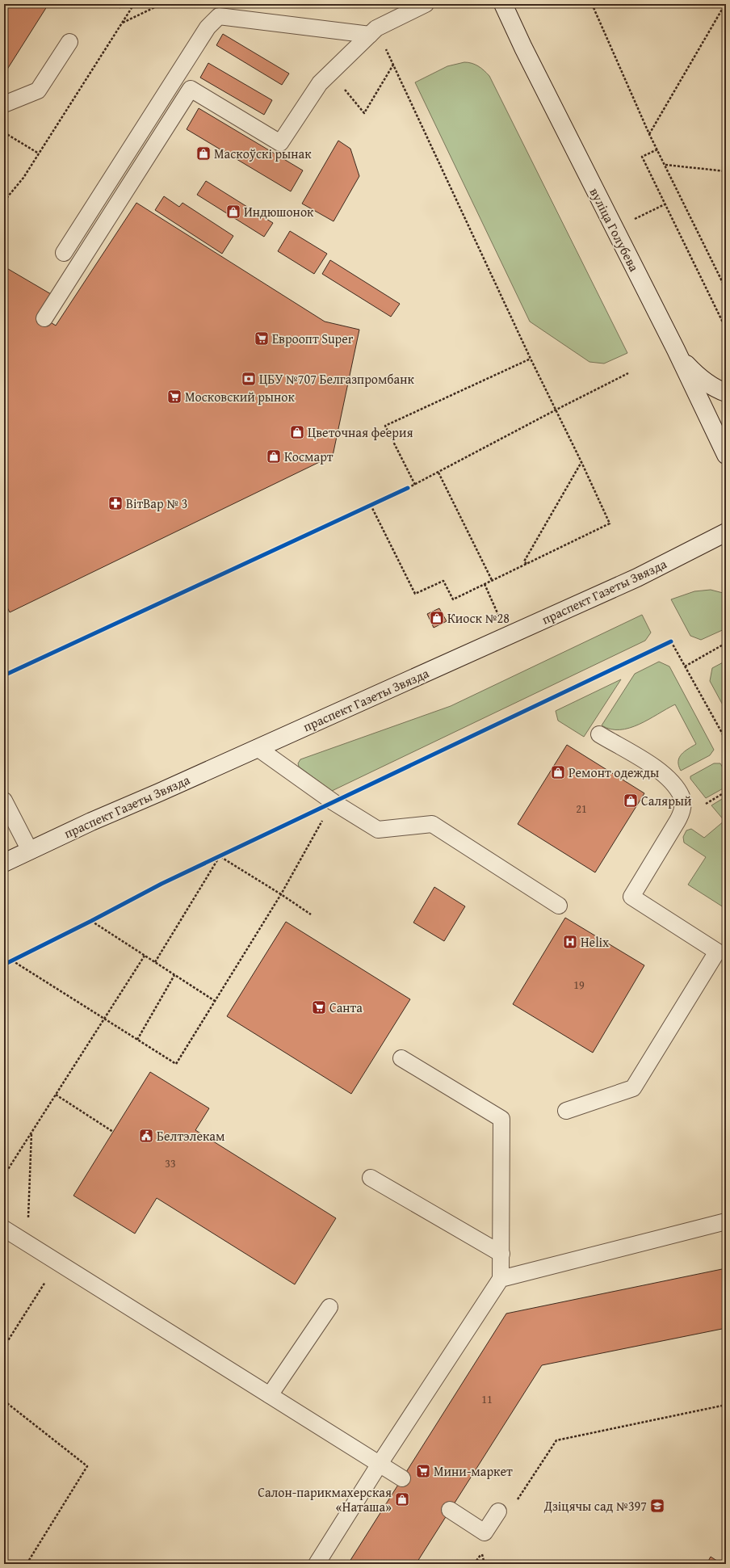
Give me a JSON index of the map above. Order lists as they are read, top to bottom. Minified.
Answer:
{"streets":{"main road":["вуліца Голубева","праспект Газеты Звязда"]},"places":{"shop":["Маскоўскі рынак","Индюшонок","Цветочная феерия","Космарт","Киоск №28","Ремонт одежды","Салярый","Салон-парикмахерская «Наташа»"],"supermarket":["Евроопт Super","Московский рынок","Санта","Мини-маркет"],"bank":["ЦБУ №707 Белгазпромбанк"],"pharmacy":["ВітВар № 3"],"hospital":["Helix"],"public building":["Белтэлекам"],"school or university":["Дзіцячы сад №397"]},"house_numbers":["21","19","33","11"]}
